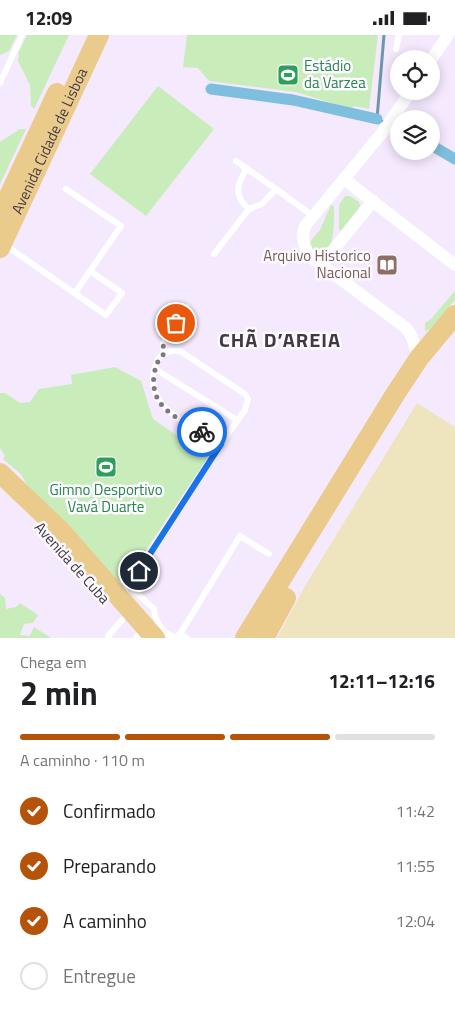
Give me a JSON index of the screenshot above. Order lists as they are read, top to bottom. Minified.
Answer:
{"streets":{"main road":["Avenida Cidade de Lisboa","Avenida de Cuba"]},"districts":["CHÃ D’AREIA"],"places":{"sports":["Estádio da Varzea","Gimno Desportivo Vavá Duarte"],"library":["Arquivo Historico Nacional"]},"page":{"status":"12:09","heading":["2 min","Chega em","12:11–12:16"],"bar":"A caminho · 110 m","list":[["Confirmado","11:42"],["Preparando","11:55"],["A caminho","12:04"],"Entregue"]}}
